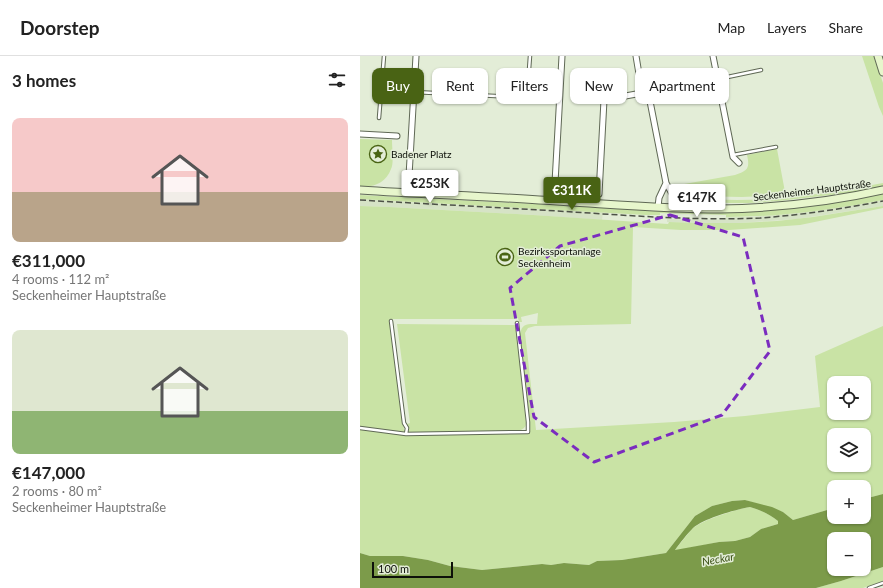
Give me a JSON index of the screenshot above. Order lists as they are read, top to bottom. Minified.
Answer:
{"streets":{"main road":["Seckenheimer Hauptstraße"]},"water":["Neckar"],"places":{"place":["Badener Platz"],"sports":["Bezirkssportanlage Seckenheim"]},"scale_bar":"100 m","page":{"header":"Doorstep","nav":["Map","Layers","Share"],"heading":"3 homes","chip":["Buy","Rent","Filters","New","Apartment"],"list":[{"name":"€311,000","note":"4 rooms · 112 m² · Seckenheimer Hauptstraße"},{"name":"€147,000","note":"2 rooms · 80 m² · Seckenheimer Hauptstraße"}],"price":["€253K","€311K","€147K"],"map_buttons":["+","−"],"scale":"100 m"}}
